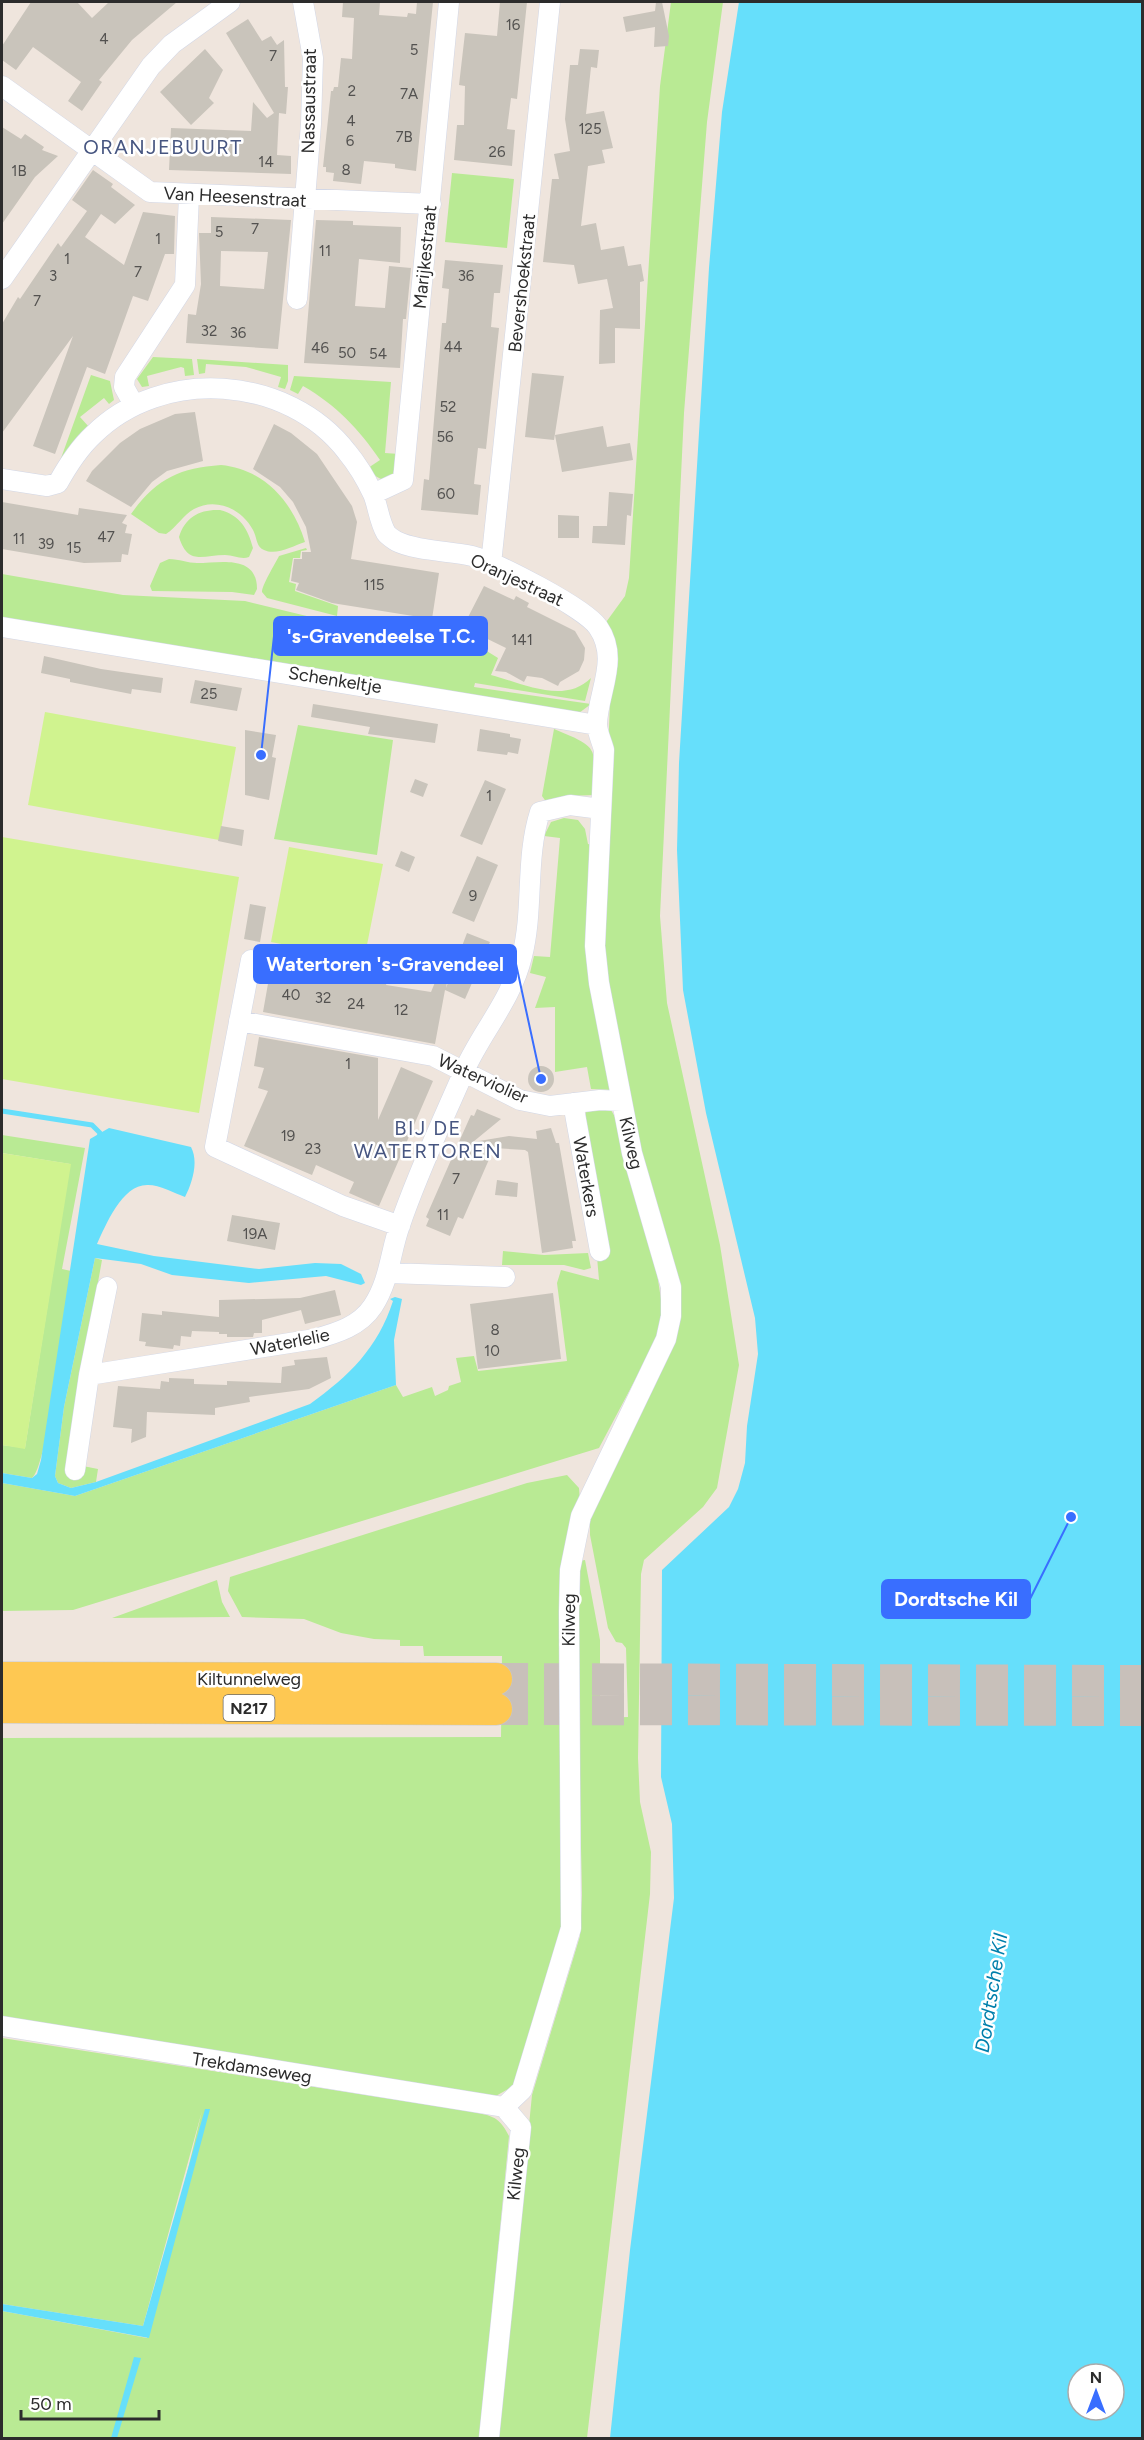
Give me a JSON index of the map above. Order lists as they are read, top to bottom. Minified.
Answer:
{"streets":{"main road":["Kiltunnelweg","N217"],"street":["Nassaustraat","Van Heesenstraat","Marijkestraat","Bevershoekstraat","Oranjestraat","Schenkeltje","Waterviolier","Kilweg","Waterkers","Waterlelie","Trekdamseweg"]},"crossings":[["Nassaustraat","Van Heesenstraat"],["Van Heesenstraat","Marijkestraat"],["Marijkestraat","Oranjestraat"],["Bevershoekstraat","Oranjestraat"],["Oranjestraat","Kilweg"],["Schenkeltje","Kilweg"],["Waterviolier","Kilweg"],["Waterviolier","Waterkers"],["Waterviolier","Waterlelie"],["Kilweg","Trekdamseweg"]],"districts":["ORANJEBUURT","BIJ DE WATERTOREN"],"water":["Dordtsche Kil"],"places":["'s-Gravendeelse T.C.","Watertoren 's-Gravendeel","Dordtsche Kil"],"house_numbers":["16","4","5","7","2","7A","4","125","7B","6","26","14","8","1B","7","5","1","11","1","7","3","36","7","32","36","44","46","50","54","52","56","60","47","11","39","15","115","141","25","1","9","40","32","24","12","1","19","23","7","11","19A","8","10"],"scale_bar":"50 m","north":"top"}
